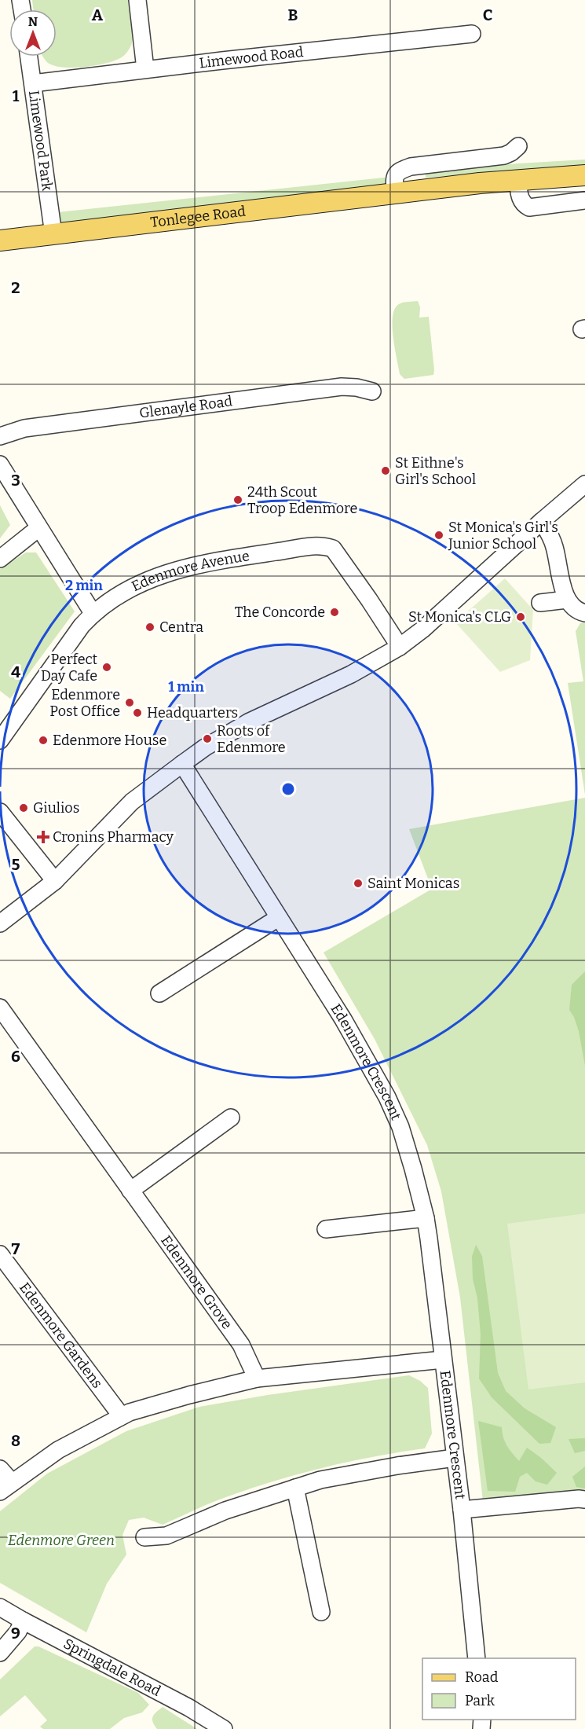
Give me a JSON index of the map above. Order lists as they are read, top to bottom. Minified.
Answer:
{"streets":{"main road":["Tonlegee Road"],"street":["Limewood Road","Limewood Park","Glenayle Road","Edenmore Avenue","Edenmore Crescent","Edenmore Grove","Edenmore Gardens","Springdale Road"]},"crossings":[["Limewood Road","Limewood Park"],["Limewood Park","Tonlegee Road"]],"parks":["Edenmore Green"],"places":{"other":["St Eithne's Girl's School","24th Scout Troop Edenmore","St Monica's Girl's Junior School","The Concorde","St Monica's CLG","Centra","Perfect Day Cafe","Edenmore Post Office","Headquarters","Roots of Edenmore","Edenmore House","Giulios","Saint Monicas"],"health":["Cronins Pharmacy"]},"legend":["Road","Park"],"north":"top","grid":{"columns":["A","B","C"],"rows":["1","2","3","4","5","6","7","8","9"]},"rings":["2 min","1 min"]}
